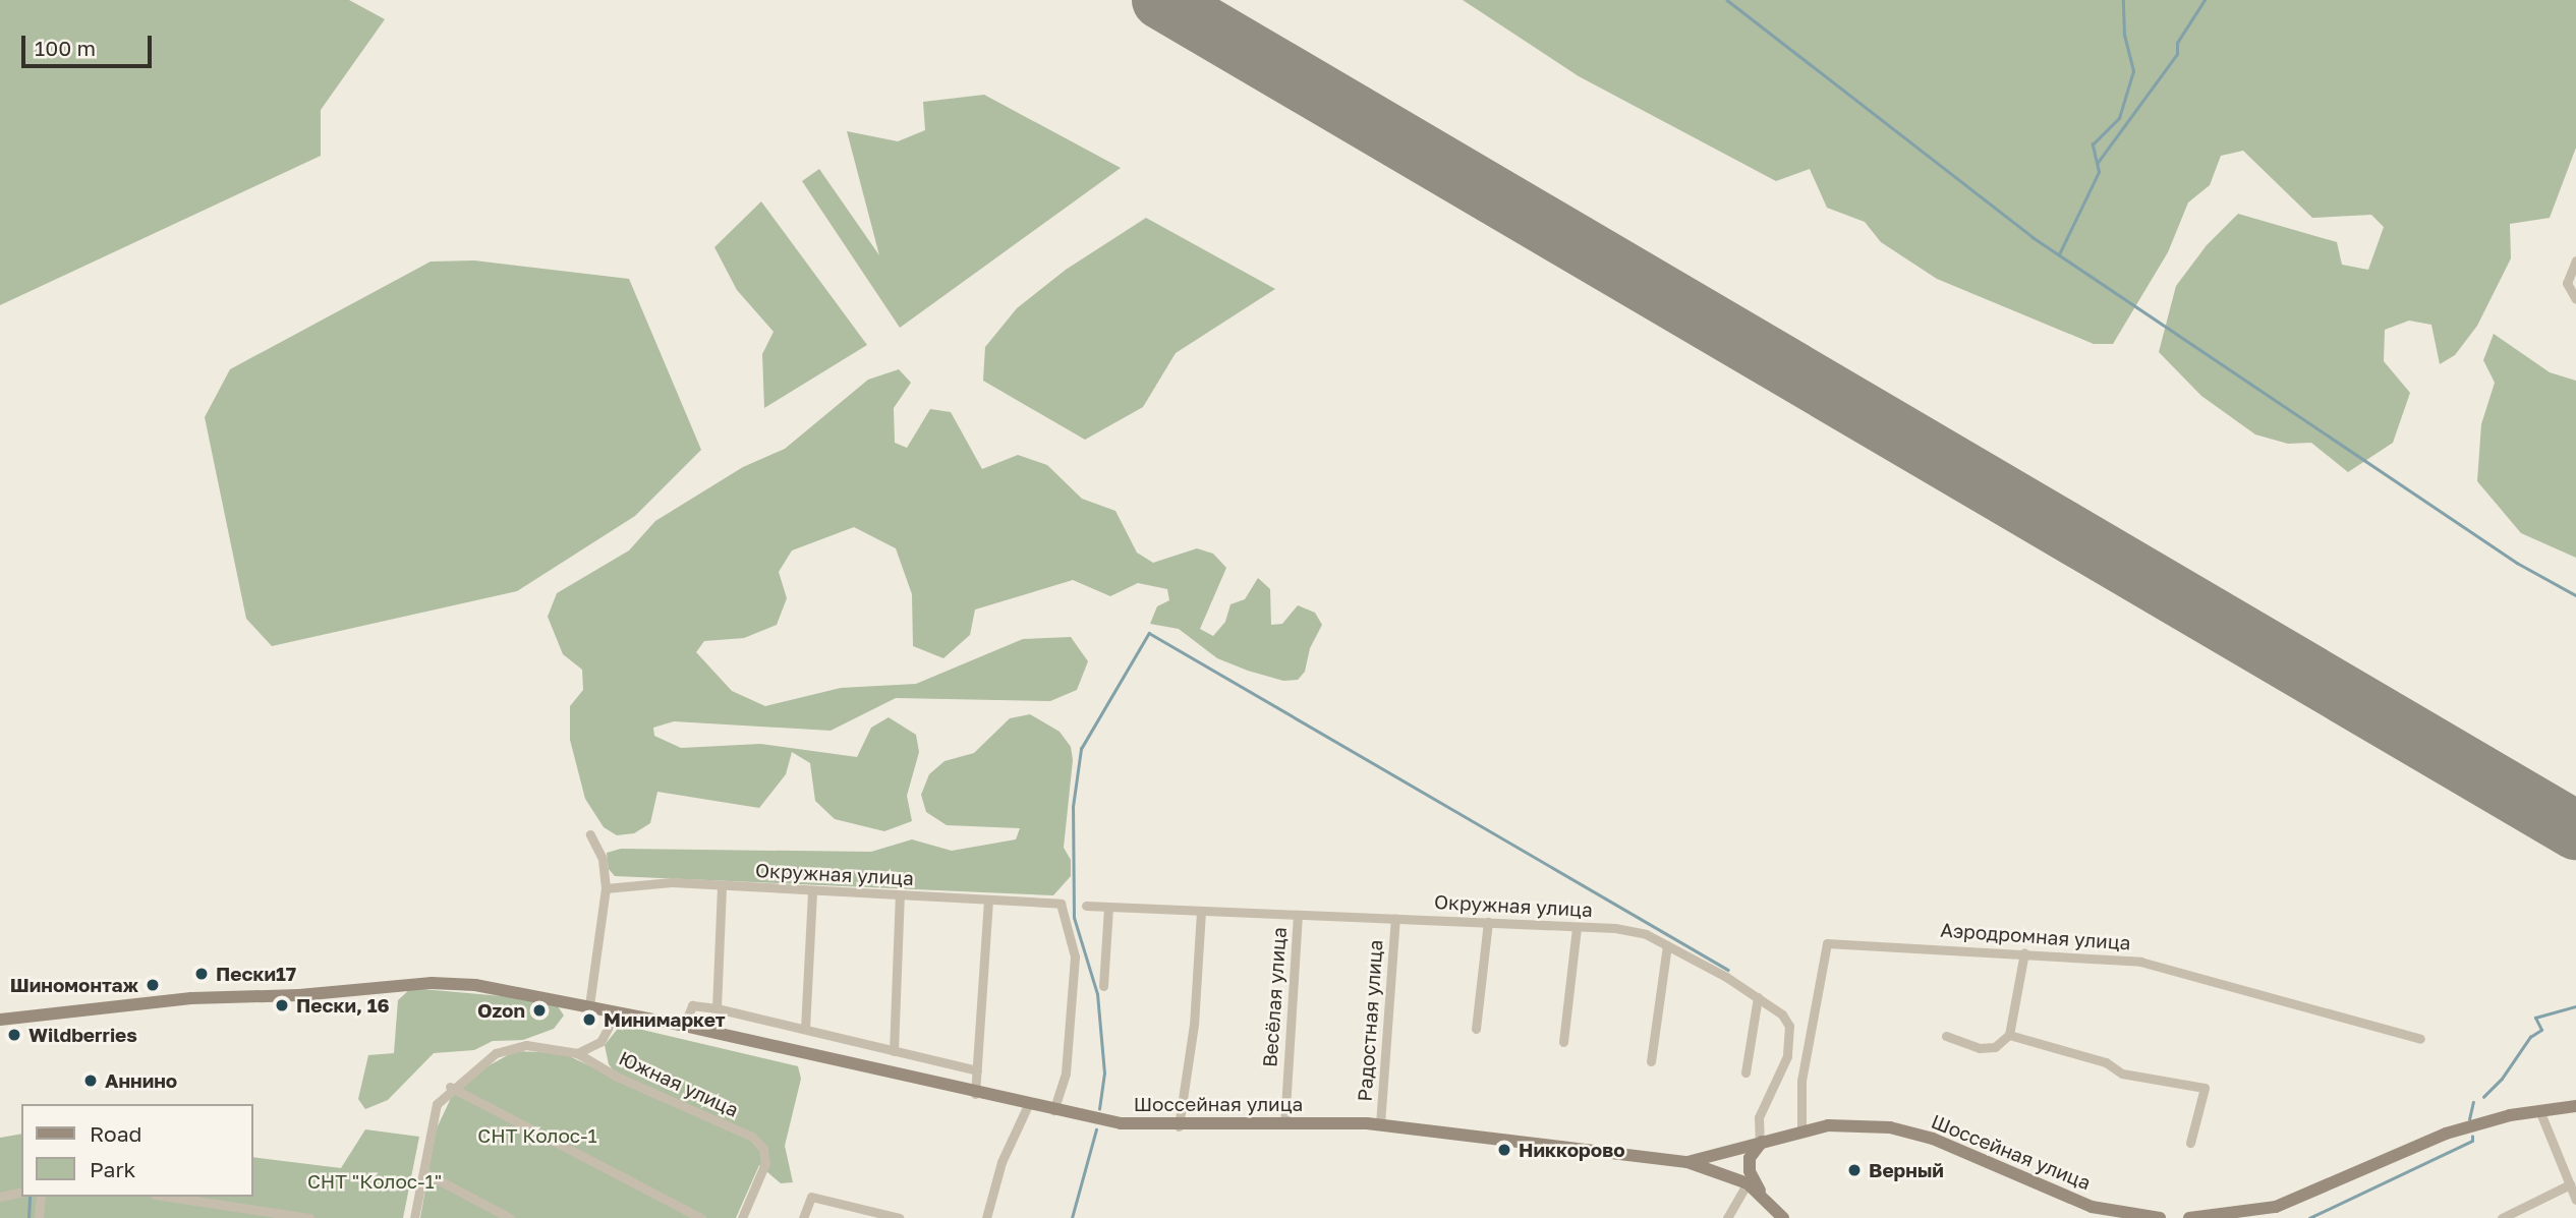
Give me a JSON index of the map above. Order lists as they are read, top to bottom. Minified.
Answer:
{"streets":{"main road":["Шоссейная улица"],"street":["Окружная улица","Аэродромная улица","Весёлая улица","Радостная улица","Южная улица"]},"crossings":[["Окружная улица","Весёлая улица"],["Окружная улица","Радостная улица"],["Окружная улица","Шоссейная улица"],["Аэродромная улица","Шоссейная улица"],["Весёлая улица","Шоссейная улица"],["Радостная улица","Шоссейная улица"]],"parks":["СНТ Колос-1","СНТ \"Колос-1\""],"places":["Пески17","Шиномонтаж","Пески, 16","Ozon","Минимаркет","Wildberries","Аннино","Никкорово","Верный"],"legend":["Road","Park"],"scale_bar":"100 m"}
